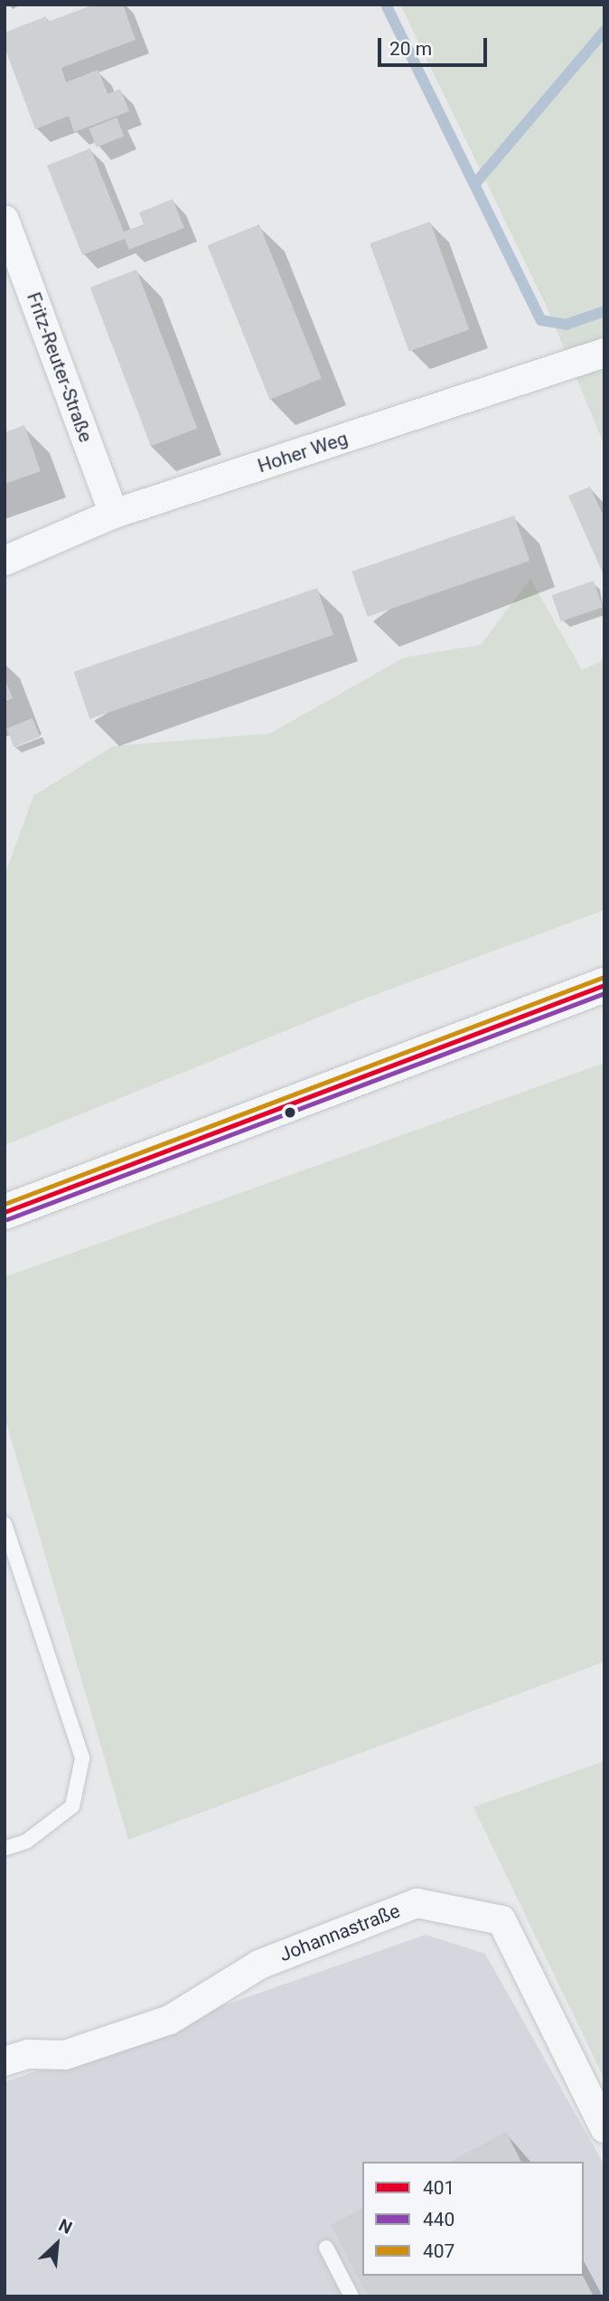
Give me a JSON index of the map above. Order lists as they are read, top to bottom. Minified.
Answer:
{"streets":{"street":["Fritz-Reuter-Straße","Hoher Weg","Johannastraße"]},"crossings":[["Fritz-Reuter-Straße","Hoher Weg"]],"lines":["transit line 407","transit line 401","transit line 440"],"legend":["401","440","407"],"scale_bar":"20 m","north":"top right"}
